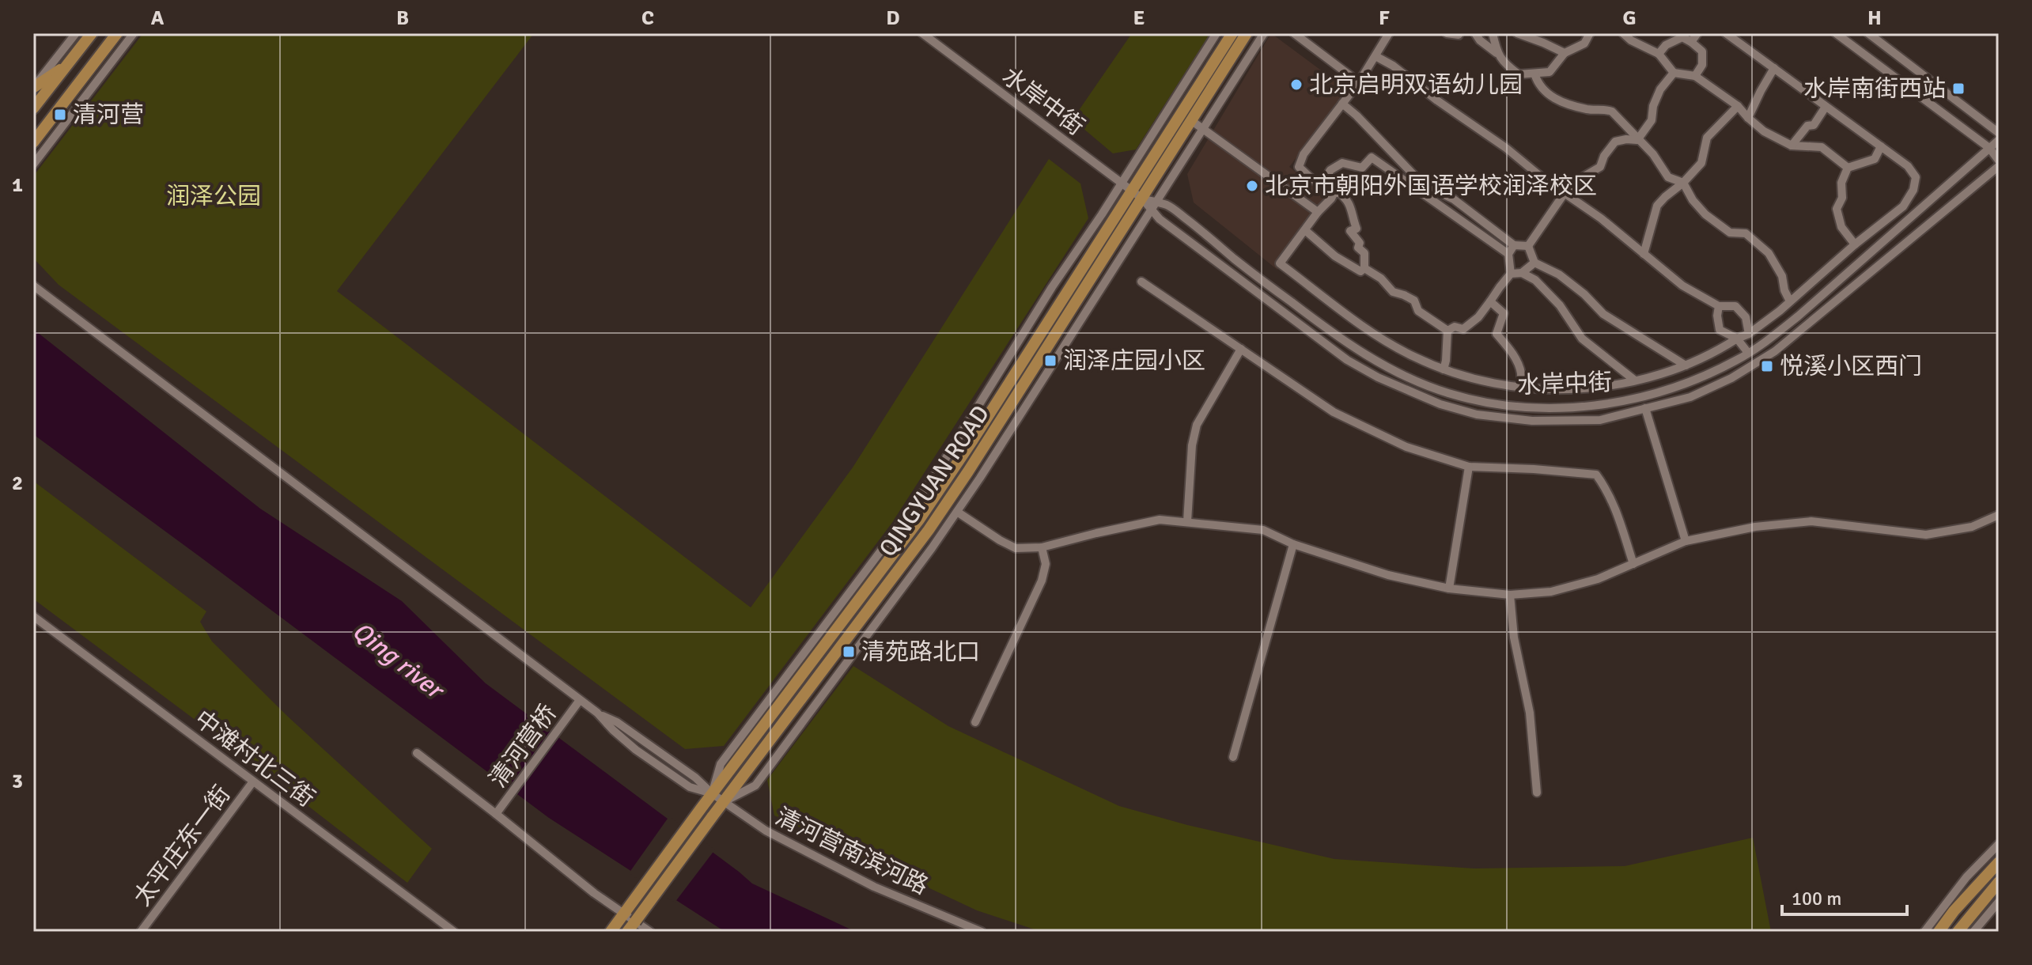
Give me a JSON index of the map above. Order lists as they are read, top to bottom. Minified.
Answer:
{"streets":{"main road":["QINGYUAN ROAD"],"street":["水岸中街","清河营桥","中滩村北三街","太平庄东一街","清河营南滨河路"]},"crossings":[["水岸中街","QINGYUAN ROAD"],["QINGYUAN ROAD","清河营南滨河路"],["中滩村北三街","太平庄东一街"]],"water":["Qing river"],"parks":["润泽公园"],"places":{"other":["北京启明双语幼儿园","北京市朝阳外国语学校润泽校区"],"transit":["水岸南街西站","清河营","润泽庄园小区","悦溪小区西门","清苑路北口"]},"scale_bar":"100 m","grid":{"columns":["A","B","C","D","E","F","G","H"],"rows":["1","2","3"]}}
